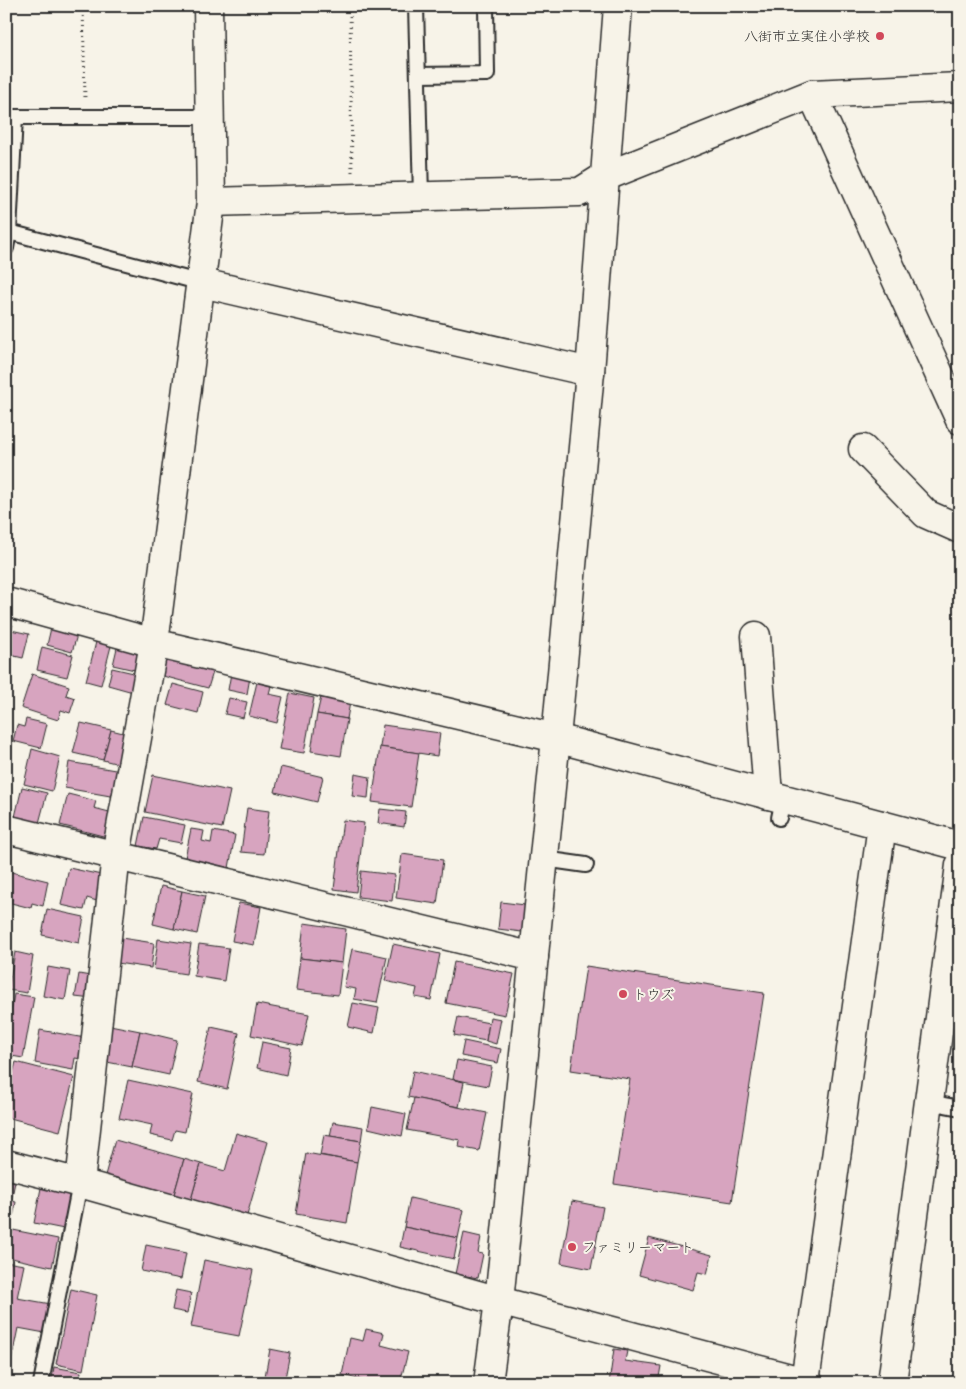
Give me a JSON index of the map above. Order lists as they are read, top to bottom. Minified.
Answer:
{"places":["八街市立実住小学校","トウズ","ファミリーマート"]}
